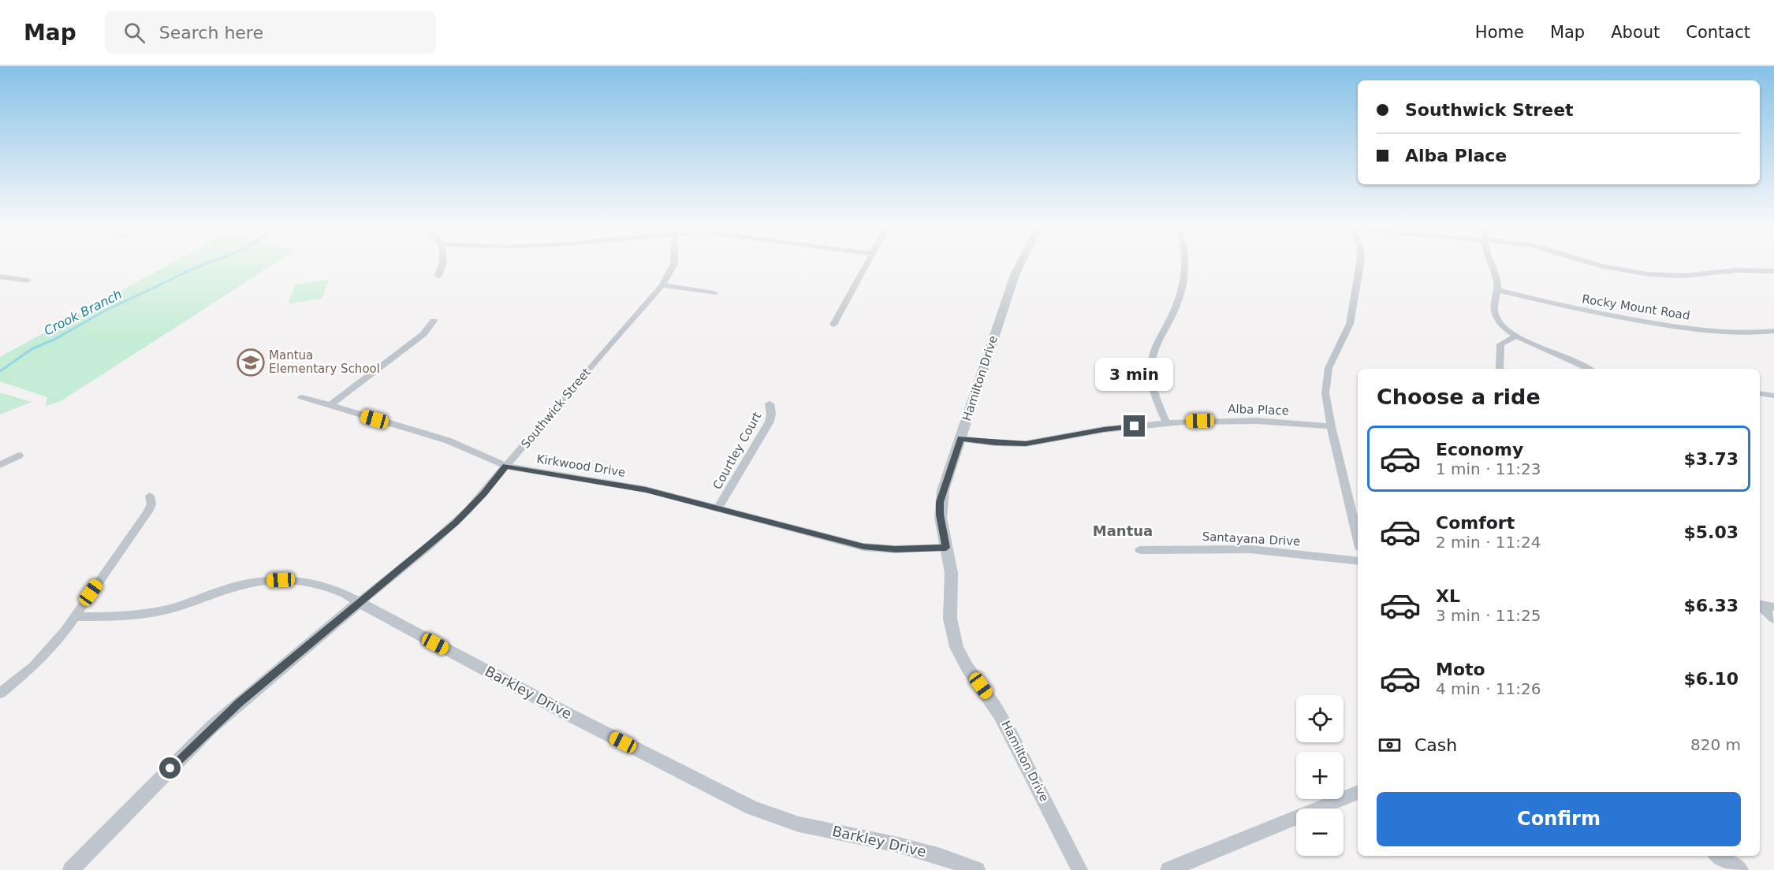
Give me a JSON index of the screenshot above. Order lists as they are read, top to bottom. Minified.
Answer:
{"streets":{"street":["Rocky Mount Road","Hamilton Drive","Southwick Street","Alba Place","Courtley Court","Kirkwood Drive","Santayana Drive","Barkley Drive"]},"crossings":[["Hamilton Drive","Alba Place"],["Hamilton Drive","Kirkwood Drive"],["Southwick Street","Kirkwood Drive"],["Southwick Street","Barkley Drive"],["Courtley Court","Kirkwood Drive"]],"districts":["Mantua"],"water":["Crook Branch"],"places":{"school or university":["Mantua Elementary School"]},"page":{"header":"Map","search":"Search here","nav":["Home","Map","About","Contact"],"banner":["Southwick Street","Alba Place"],"bubble":"3 min","heading":"Choose a ride","list":[{"name":"Economy","note":"1 min · 11:23","value":"$3.73"},{"name":"Comfort","note":"2 min · 11:24","value":"$5.03"},{"name":"XL","note":"3 min · 11:25","value":"$6.33"},{"name":"Moto","note":"4 min · 11:26","value":"$6.10"}],"map_buttons":["+","−"],"pay":["Cash","820 m"],"buttons":"Confirm"}}
